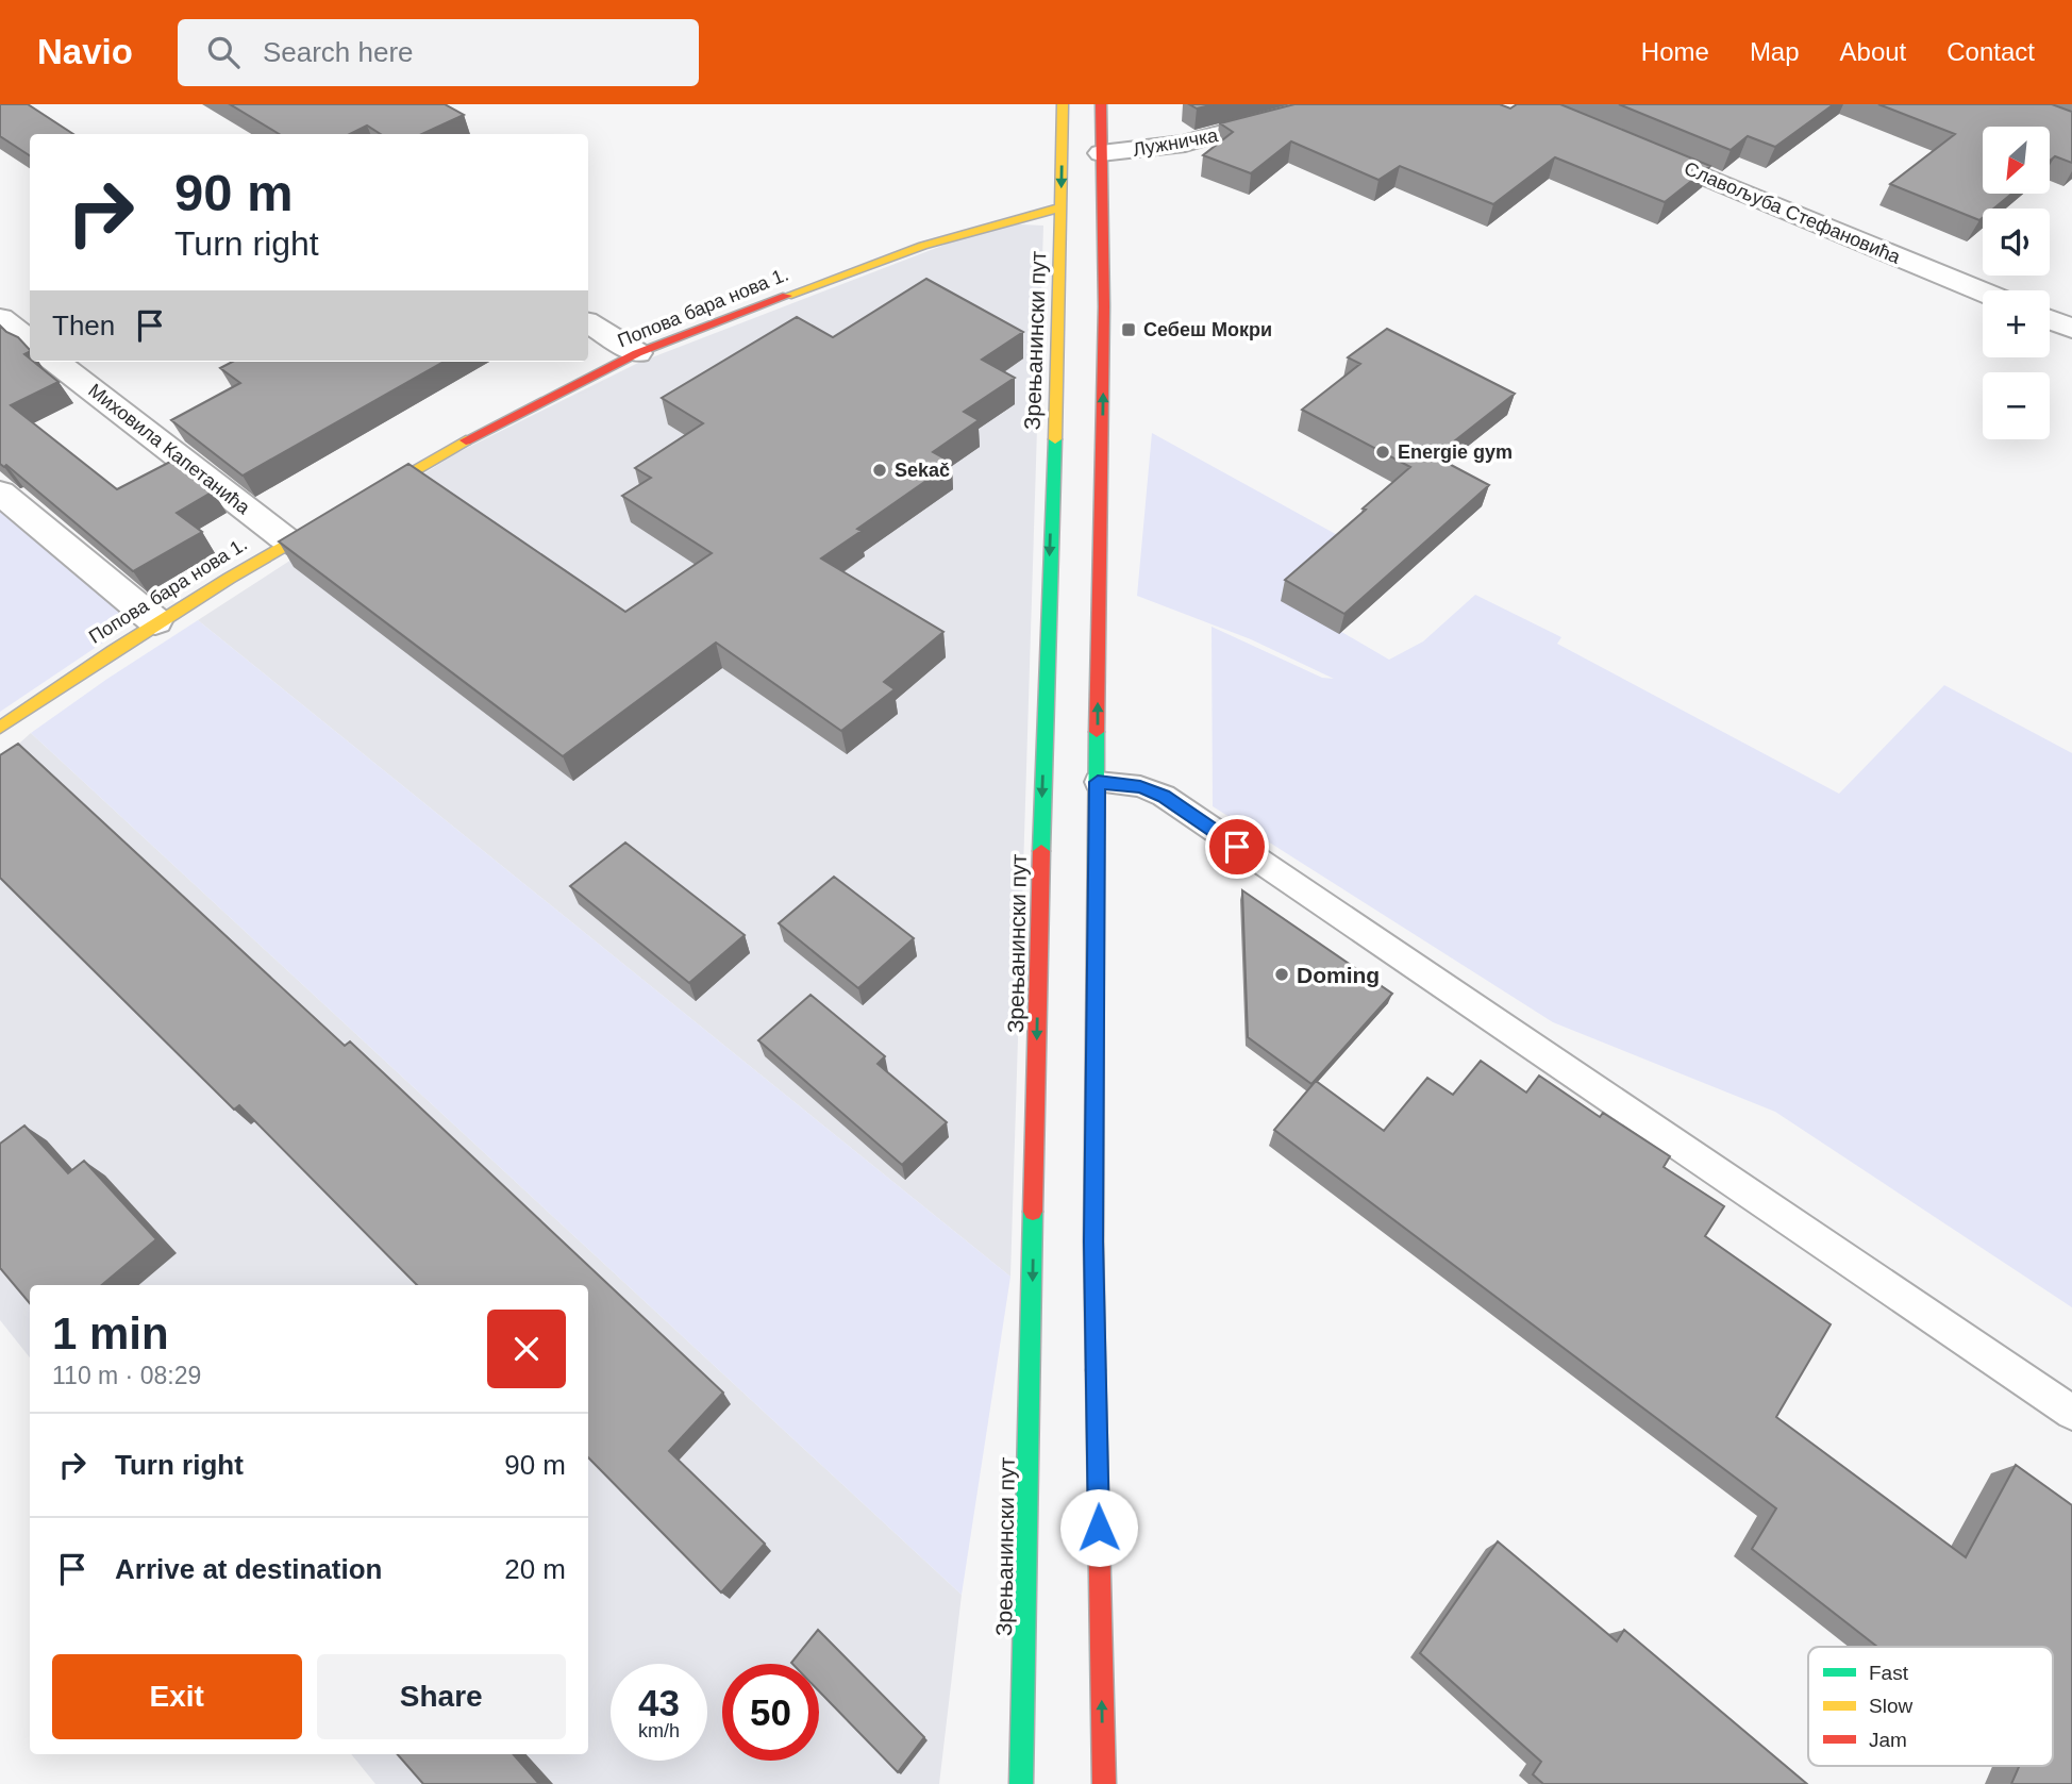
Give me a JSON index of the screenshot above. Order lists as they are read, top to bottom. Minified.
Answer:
{"streets":{"main road":["Попова бара нова 1.","Зрењанински пут"],"street":["Лужничка","Славољуба Стефановића","Миховила Капетанића"]},"crossings":[["Попова бара нова 1.","Зрењанински пут"],["Попова бара нова 1.","Миховила Капетанића"]],"places":{"transit":["Себеш Мокри"],"other":["Energie gym","Sekač","Doming"]},"legend":["Fast","Slow","Jam"],"north":"bottom left","page":{"header":"Navio","search":"Search here","nav":["Home","Map","About","Contact"],"map_buttons":["+","−"],"turn":["90 m","Turn right"],"then":"Then","heading":["1 min","110 m · 08:29"],"list":[{"name":"Turn right","value":"90 m"},{"name":"Arrive at destination","value":"20 m"}],"buttons":["Exit","Share"],"speed":"43 km/h","limit":"50"}}
